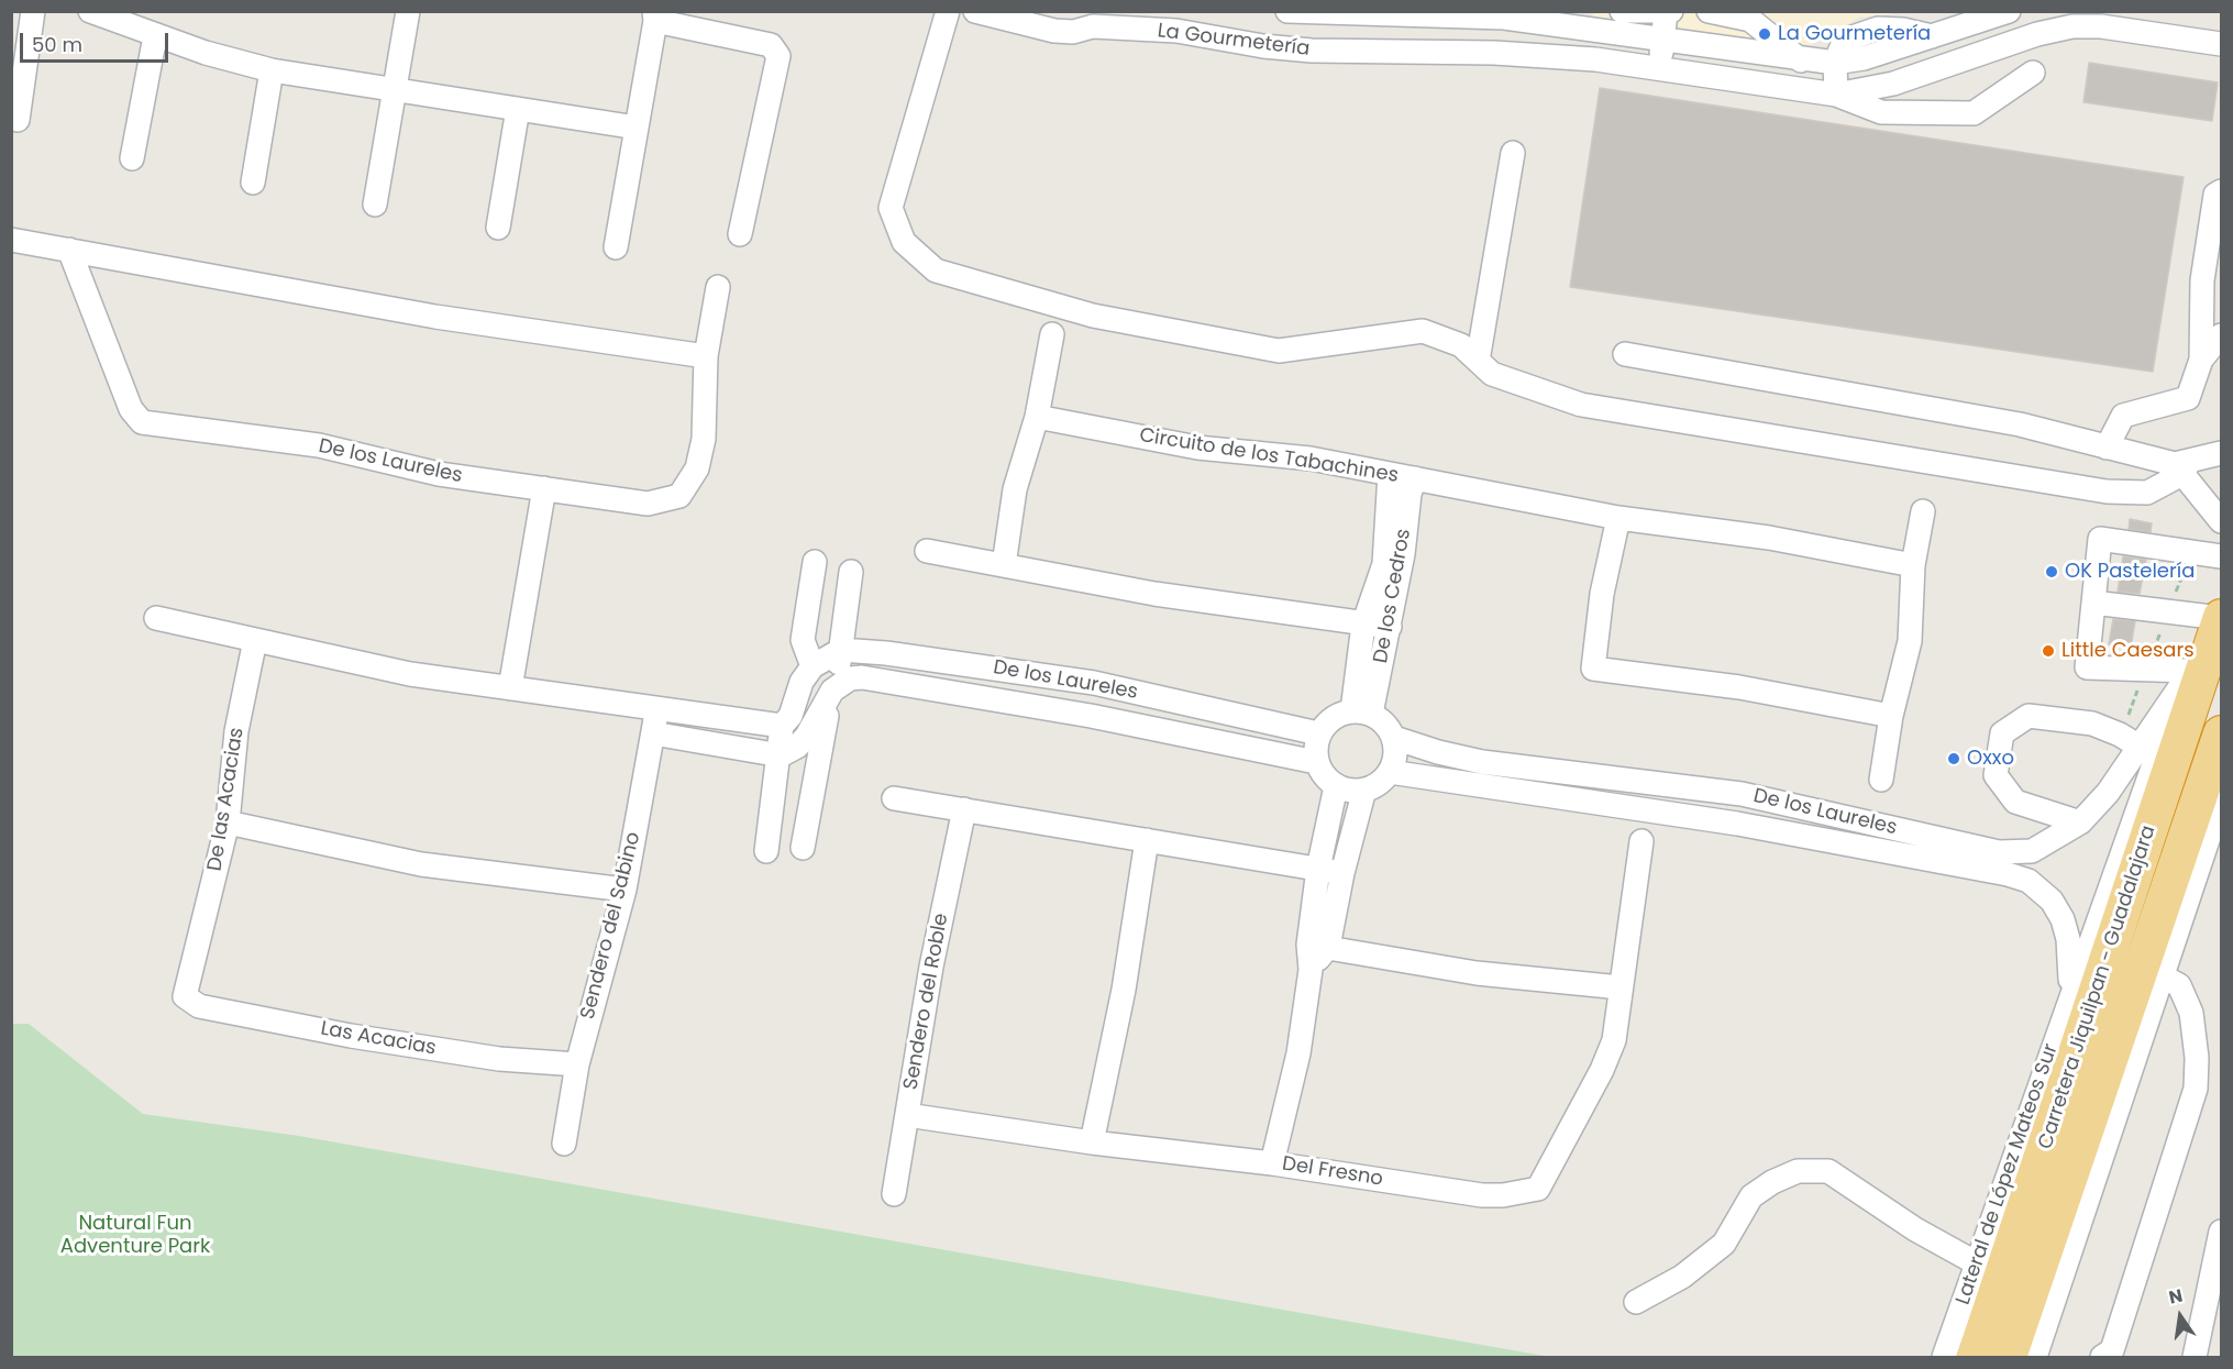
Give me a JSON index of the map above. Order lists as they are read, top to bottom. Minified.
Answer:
{"streets":{"highway":["Carretera Jiquilpan - Guadalajara"],"street":["La Gourmetería","Circuito de los Tabachines","De los Laureles","De los Cedros","De las Acacias","Sendero del Sabino","Sendero del Roble","Las Acacias","Del Fresno","Lateral de López Mateos Sur"]},"crossings":[["Circuito de los Tabachines","De los Cedros"],["De los Laureles","De los Cedros"],["De los Laureles","Lateral de López Mateos Sur"],["De las Acacias","Las Acacias"],["Sendero del Sabino","Las Acacias"],["Sendero del Roble","Del Fresno"]],"parks":["Natural Fun Adventure Park"],"places":["La Gourmetería","OK Pastelería","Little Caesars","Oxxo"],"scale_bar":"50 m","north":"top"}
